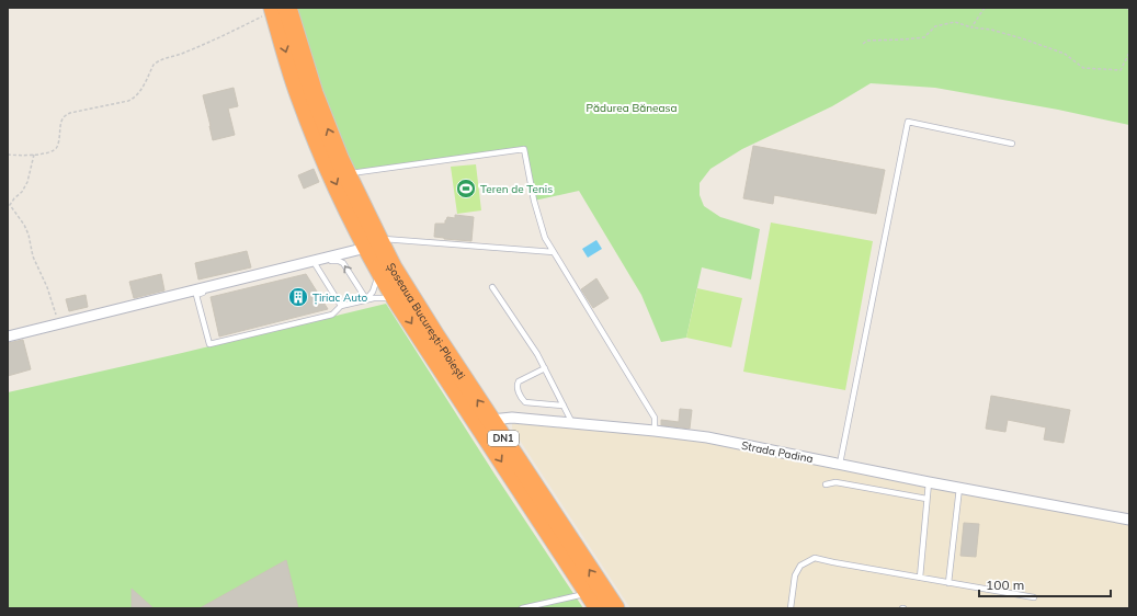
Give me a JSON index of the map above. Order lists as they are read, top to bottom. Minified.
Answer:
{"streets":{"highway":["Șoseaua București-Ploiești","DN1"],"street":["Strada Padina"]},"crossings":[["Șoseaua București-Ploiești","Strada Padina"]],"parks":["Pădurea Băneasa"],"places":{"sports":["Teren de Tenis"],"building":["Țiriac Auto"]},"scale_bar":"100 m"}
